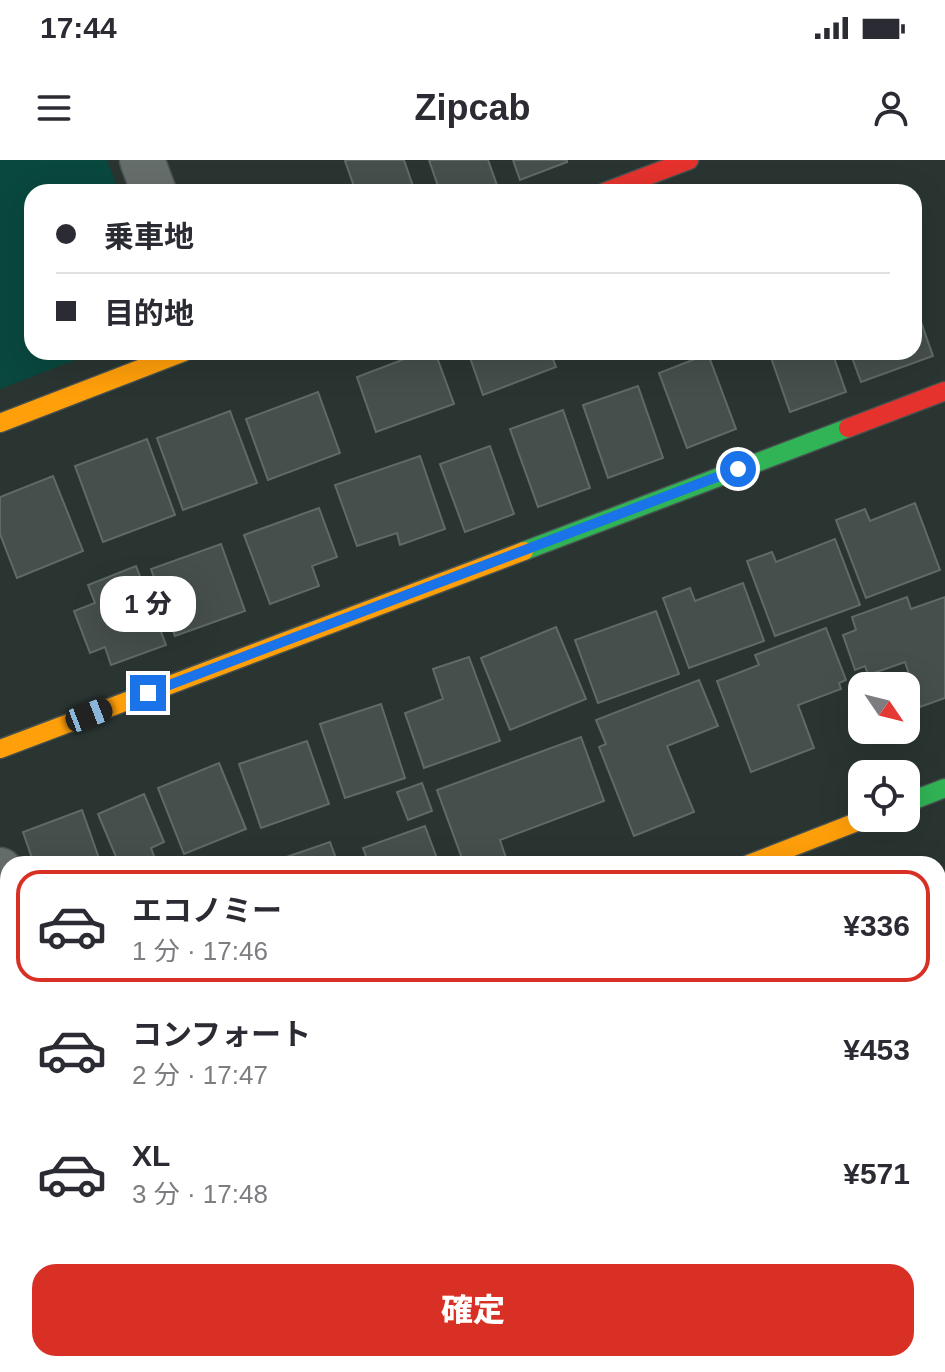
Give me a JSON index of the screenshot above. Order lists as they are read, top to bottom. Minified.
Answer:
{"north":"bottom right","page":{"status":"17:44","header":"Zipcab","banner":["乗車地","目的地"],"bubble":"1 分","list":[{"name":"エコノミー","note":"1 分 · 17:46","value":"¥336"},{"name":"コンフォート","note":"2 分 · 17:47","value":"¥453"},{"name":"XL","note":"3 分 · 17:48","value":"¥571"}],"buttons":"確定"}}
